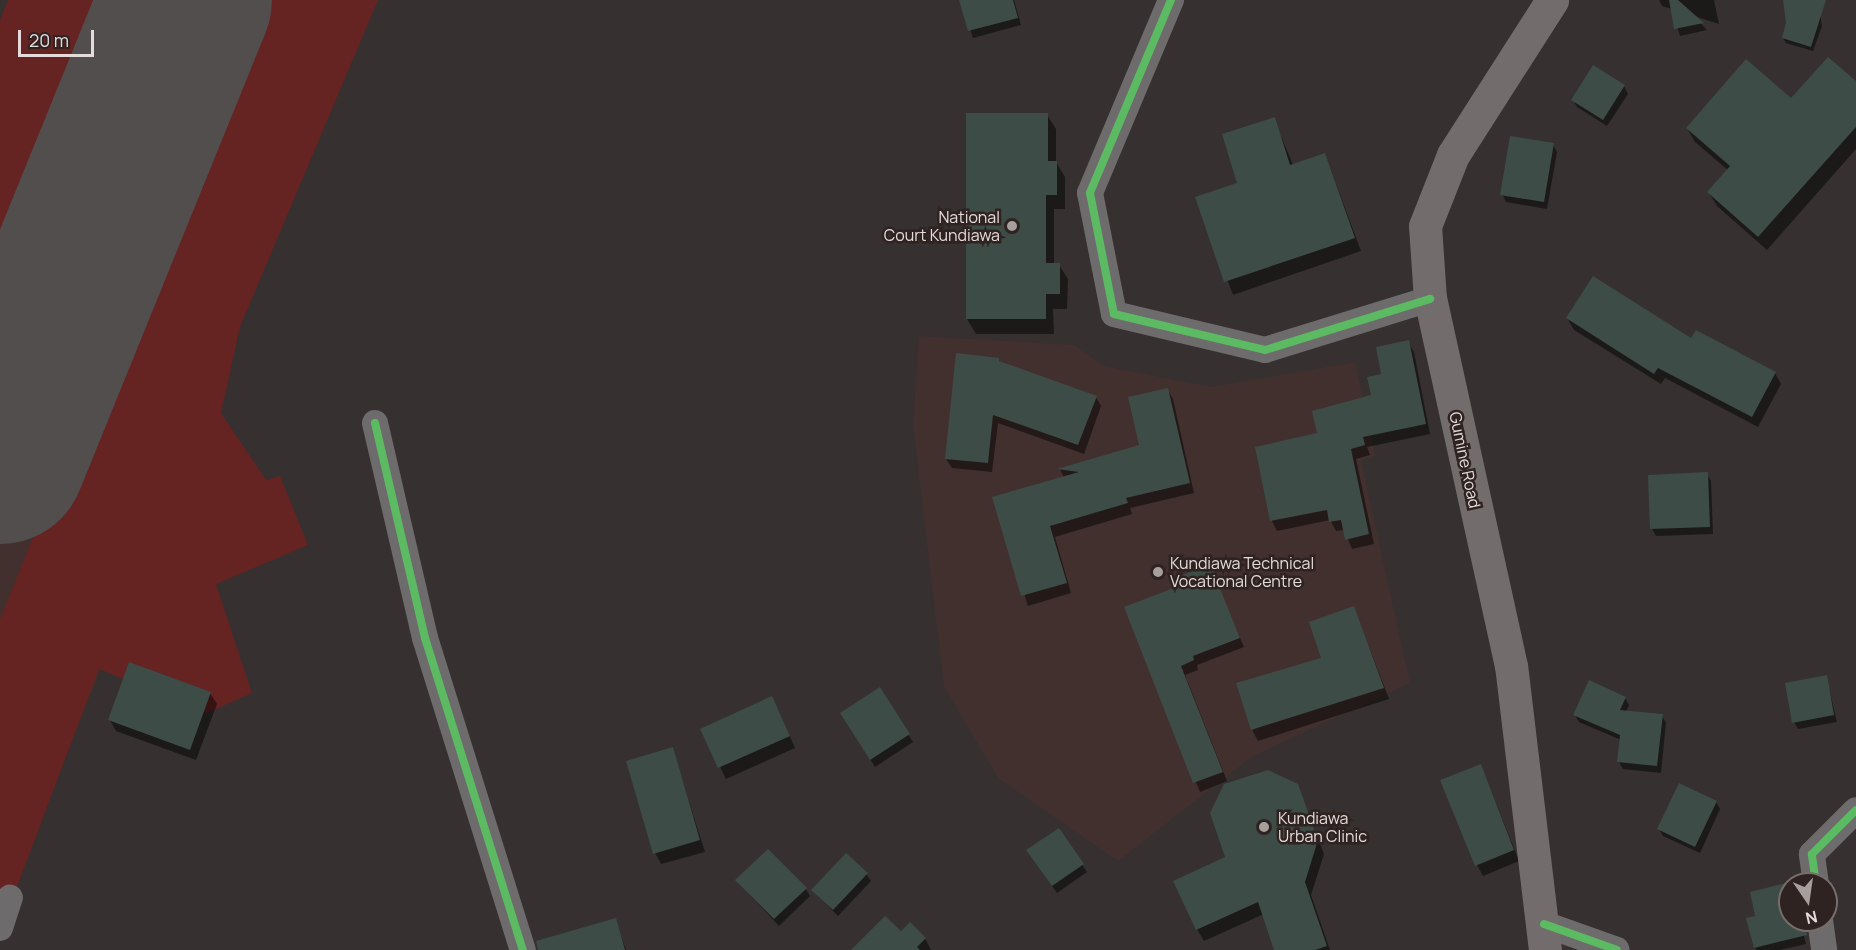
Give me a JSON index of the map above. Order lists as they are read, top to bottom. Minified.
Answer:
{"streets":{"main road":["Gumine Road"]},"places":["National Court Kundiawa","Kundiawa Technical Vocational Centre","Kundiawa Urban Clinic"],"scale_bar":"20 m","north":"bottom"}
